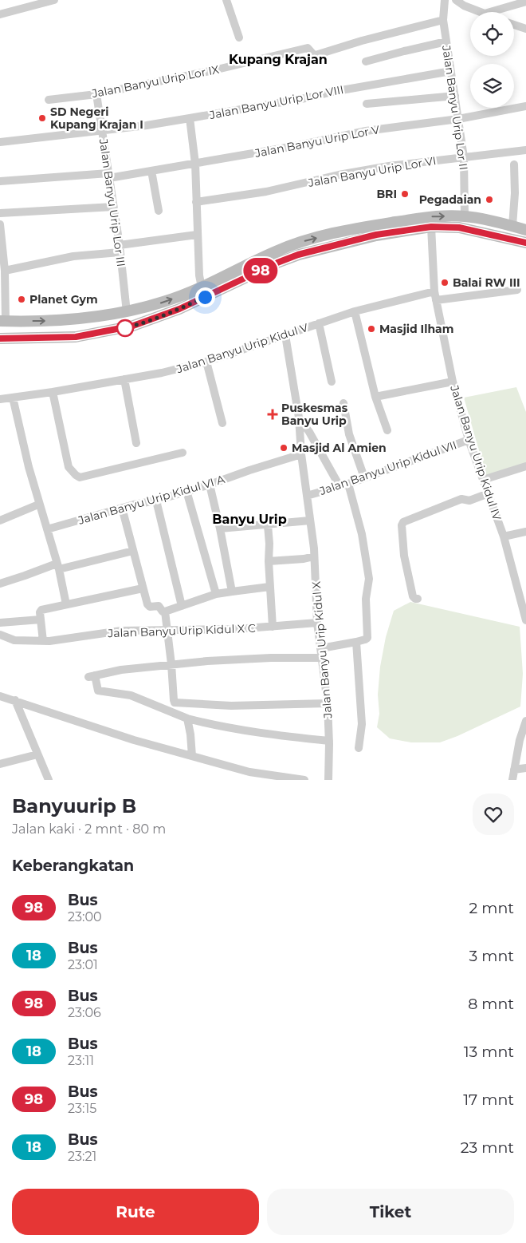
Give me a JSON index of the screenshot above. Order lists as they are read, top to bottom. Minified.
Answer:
{"streets":{"street":["Jalan Banyu Urip Lor IX","Jalan Banyu Urip Lor VIII","Jalan Banyu Urip Lor II","Jalan Banyu Urip Lor V","Jalan Banyu Urip Lor VI","Jalan Banyu Urip Lor III","Jalan Banyu Urip Kidul V","Jalan Banyu Urip Kidul IV","Jalan Banyu Urip Kidul VII","Jalan Banyu Urip Kidul VI A","Jalan Banyu Urip Kidul X C","Jalan Banyu Urip Kidul X"]},"crossings":[["Jalan Banyu Urip Lor IX","Jalan Banyu Urip Lor II"],["Jalan Banyu Urip Lor IX","Jalan Banyu Urip Lor III"],["Jalan Banyu Urip Lor VIII","Jalan Banyu Urip Lor II"],["Jalan Banyu Urip Lor VIII","Jalan Banyu Urip Lor III"],["Jalan Banyu Urip Lor II","Jalan Banyu Urip Lor V"],["Jalan Banyu Urip Lor II","Jalan Banyu Urip Lor VI"],["Jalan Banyu Urip Lor V","Jalan Banyu Urip Lor III"],["Jalan Banyu Urip Kidul V","Jalan Banyu Urip Kidul IV"],["Jalan Banyu Urip Kidul V","Jalan Banyu Urip Kidul X"],["Jalan Banyu Urip Kidul IV","Jalan Banyu Urip Kidul VII"],["Jalan Banyu Urip Kidul VII","Jalan Banyu Urip Kidul X"],["Jalan Banyu Urip Kidul VI A","Jalan Banyu Urip Kidul X"],["Jalan Banyu Urip Kidul X C","Jalan Banyu Urip Kidul X"]],"districts":["Kupang Krajan","Banyu Urip"],"places":{"other":["SD Negeri Kupang Krajan I","BRI","Pegadaian","Balai RW III","Planet Gym","Masjid Ilham","Masjid Al Amien"],"health":["Puskesmas Banyu Urip"]},"lines":["bus line 98"],"page":{"on_map":"98","heading":[["Banyuurip B","Jalan kaki · 2 mnt · 80 m"],"Keberangkatan"],"list":[{"mark":"98","name":"Bus","note":"23:00","value":"2 mnt"},{"mark":"18","name":"Bus","note":"23:01","value":"3 mnt"},{"mark":"98","name":"Bus","note":"23:06","value":"8 mnt"},{"mark":"18","name":"Bus","note":"23:11","value":"13 mnt"},{"mark":"98","name":"Bus","note":"23:15","value":"17 mnt"},{"mark":"18","name":"Bus","note":"23:21","value":"23 mnt"}],"buttons":["Rute","Tiket"]}}
